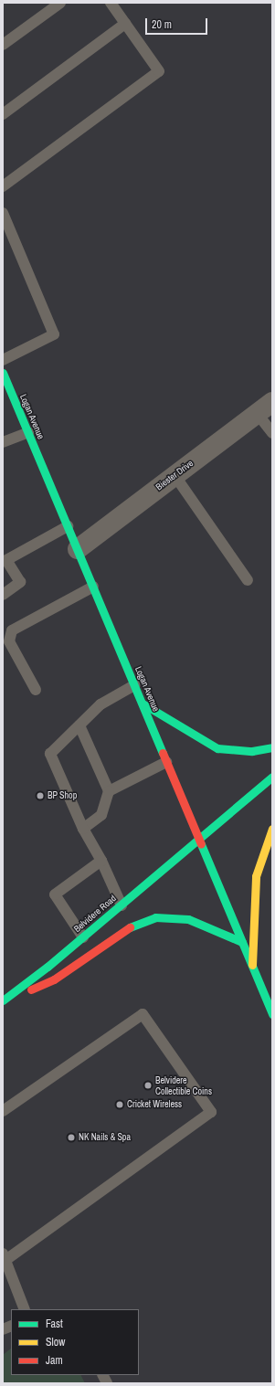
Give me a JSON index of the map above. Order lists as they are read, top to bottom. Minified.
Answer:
{"streets":{"main road":["Logan Avenue","Belvidere Road"],"street":["Biester Drive"]},"crossings":[["Logan Avenue","Biester Drive"],["Logan Avenue","Belvidere Road"]],"places":["BP Shop","Belvidere Collectible Coins","Cricket Wireless","NK Nails & Spa"],"legend":["Fast","Slow","Jam"],"scale_bar":"20 m"}
